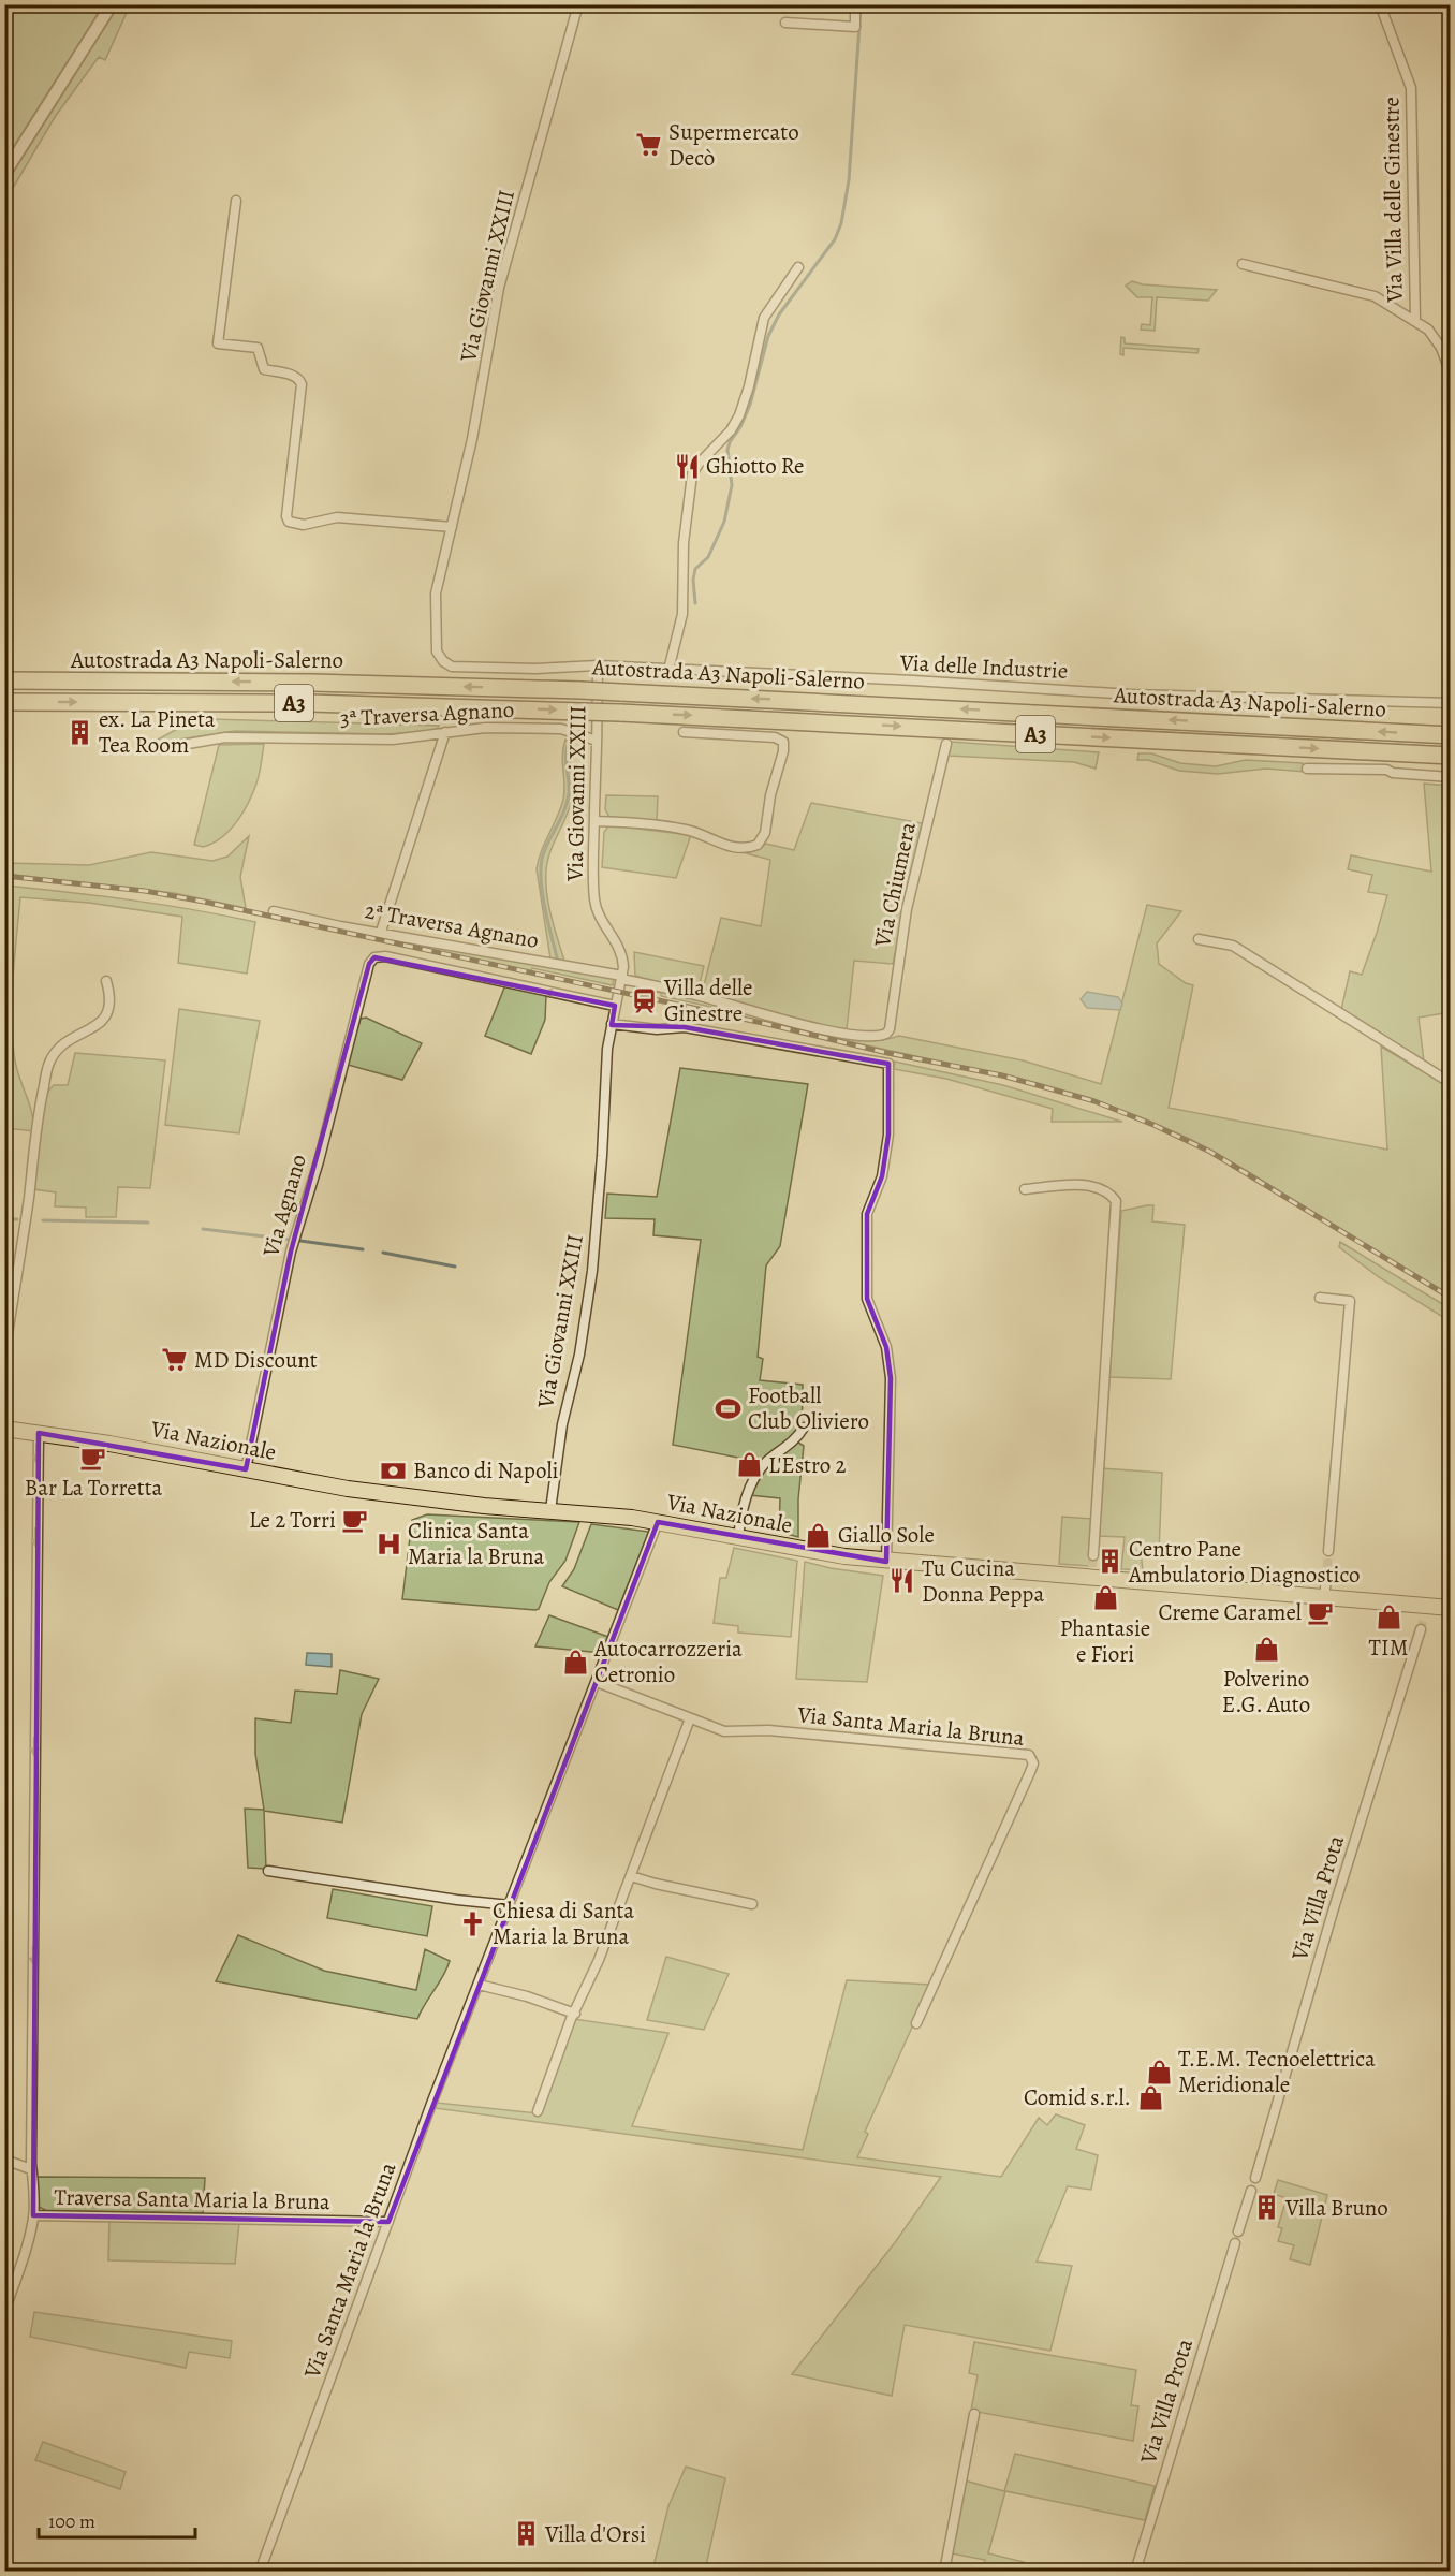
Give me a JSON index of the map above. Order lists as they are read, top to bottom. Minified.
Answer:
{"streets":{"highway":["Autostrada A3 Napoli-Salerno","A3"],"main road":["Via Nazionale"],"street":["Via Villa delle Ginestre","Via Giovanni XXIII","Via delle Industrie","3ª Traversa Agnano","Via Chiumera","2ª Traversa Agnano","Via Agnano","Via Santa Maria la Bruna","Via Villa Prota","Traversa Santa Maria la Bruna"]},"crossings":[["Via Giovanni XXIII","Via delle Industrie"],["Via Giovanni XXIII","3ª Traversa Agnano"],["Via Giovanni XXIII","2ª Traversa Agnano"],["Via Giovanni XXIII","Via Agnano"],["Via Giovanni XXIII","Via Nazionale"],["Via Chiumera","2ª Traversa Agnano"],["Via Agnano","Via Nazionale"],["Via Nazionale","Via Santa Maria la Bruna"],["Via Santa Maria la Bruna","Traversa Santa Maria la Bruna"]],"places":{"supermarket":["Supermercato Decò","MD Discount"],"restaurant":["Ghiotto Re","Tu Cucina Donna Peppa"],"building":["ex. La Pineta Tea Room","Centro Pane Ambulatorio Diagnostico","Villa Bruno","Villa d'Orsi"],"station":["Villa delle Ginestre"],"sports":["Football Club Oliviero"],"cafe":["Bar La Torretta","Le 2 Torri","Creme Caramel"],"shop":["L'Estro 2","Giallo Sole","Phantasie e Fiori","TIM","Polverino E.G. Auto","Autocarrozzeria Cetronio","T.E.M. Tecnoelettrica Meridionale","Comid s.r.l."],"bank":["Banco di Napoli"],"hospital":["Clinica Santa Maria la Bruna"],"church":["Chiesa di Santa Maria la Bruna"]},"scale_bar":"100 m"}
